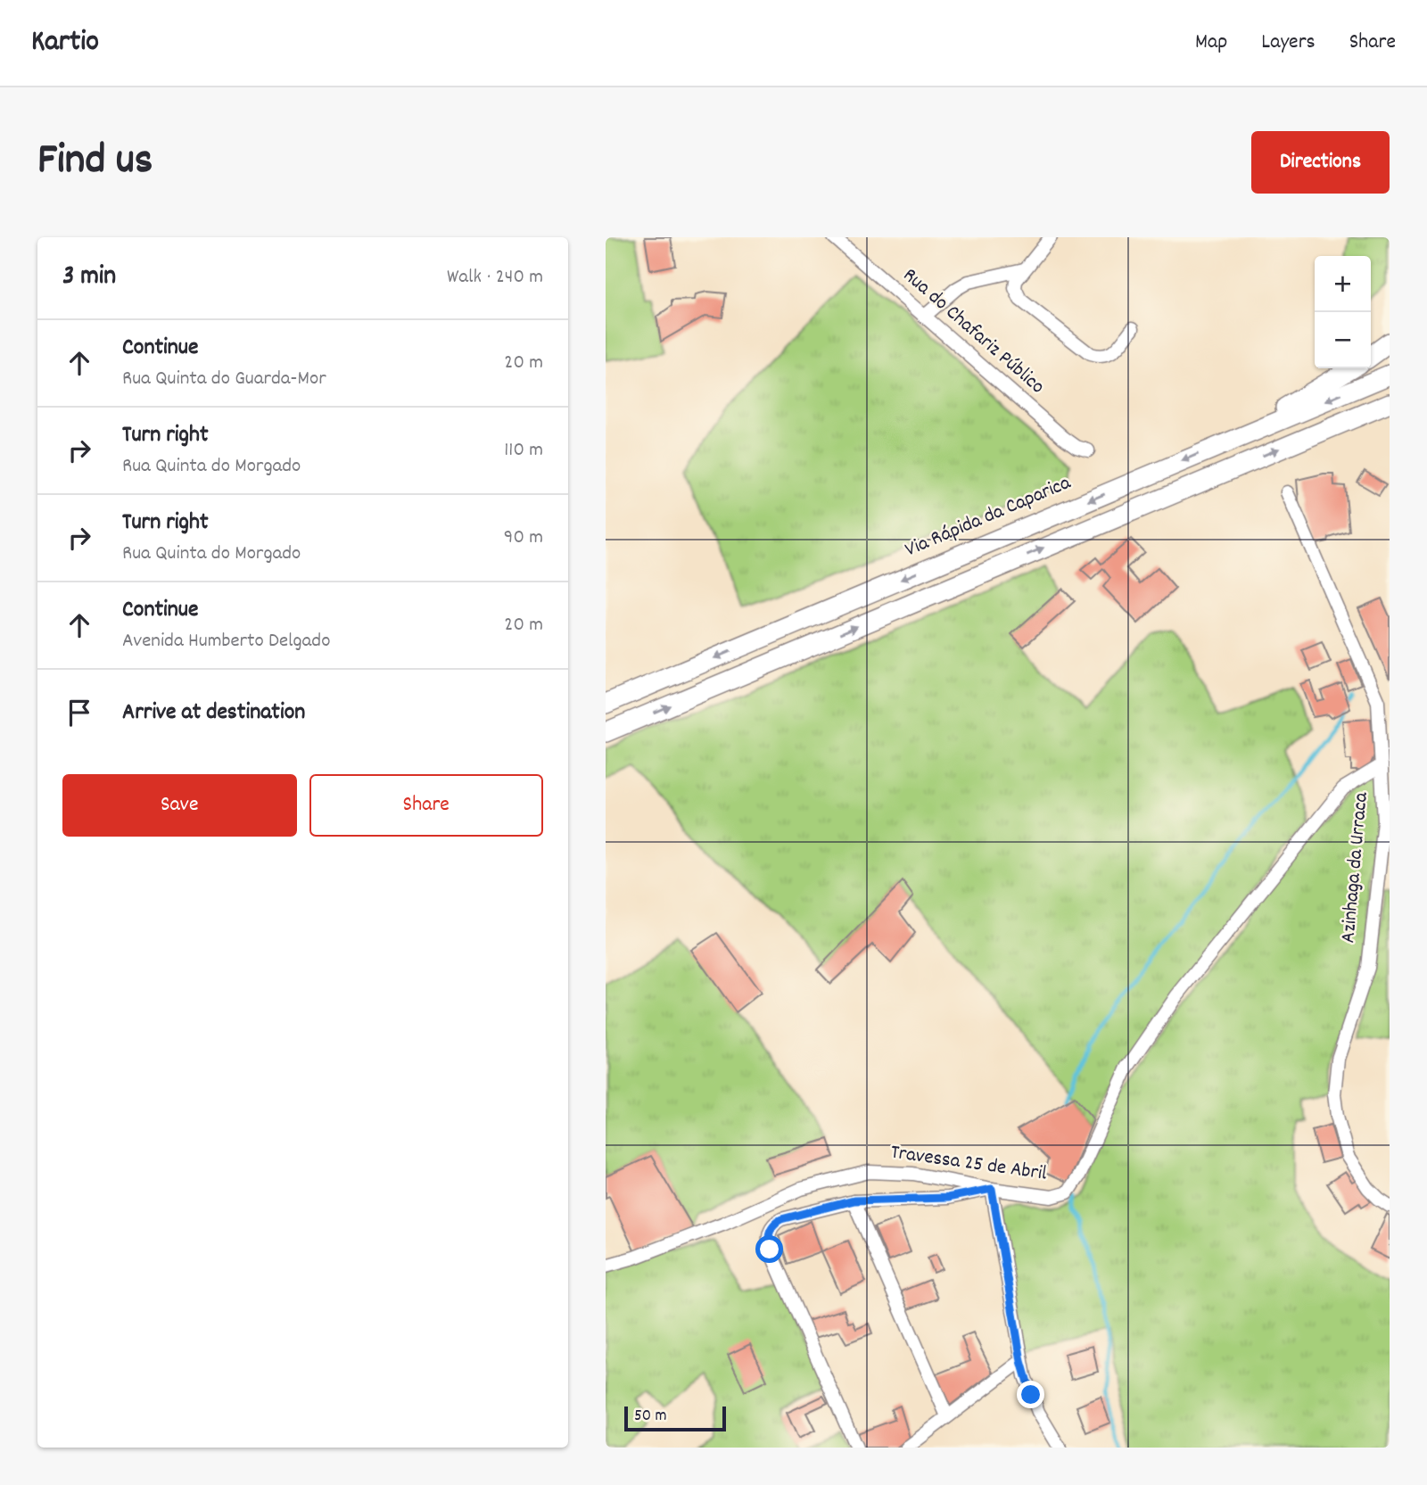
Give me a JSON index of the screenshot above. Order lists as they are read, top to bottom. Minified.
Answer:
{"streets":{"highway":["Via Rápida da Caparica"],"street":["Rua do Chafariz Público","Azinhaga da Urraca","Travessa 25 de Abril"]},"crossings":[["Azinhaga da Urraca","Travessa 25 de Abril"]],"scale_bar":"50 m","page":{"header":"Kartio","nav":["Map","Layers","Share"],"title":"Find us","buttons":["Directions",["Save","Share"]],"heading":["3 min","Walk · 240 m"],"map_buttons":["+","−"],"list":[["Continue","Rua Quinta do Guarda-Mor","20 m"],["Turn right","Rua Quinta do Morgado","110 m"],["Turn right","Rua Quinta do Morgado","90 m"],["Continue","Avenida Humberto Delgado","20 m"],"Arrive at destination"],"scale":"50 m"}}
